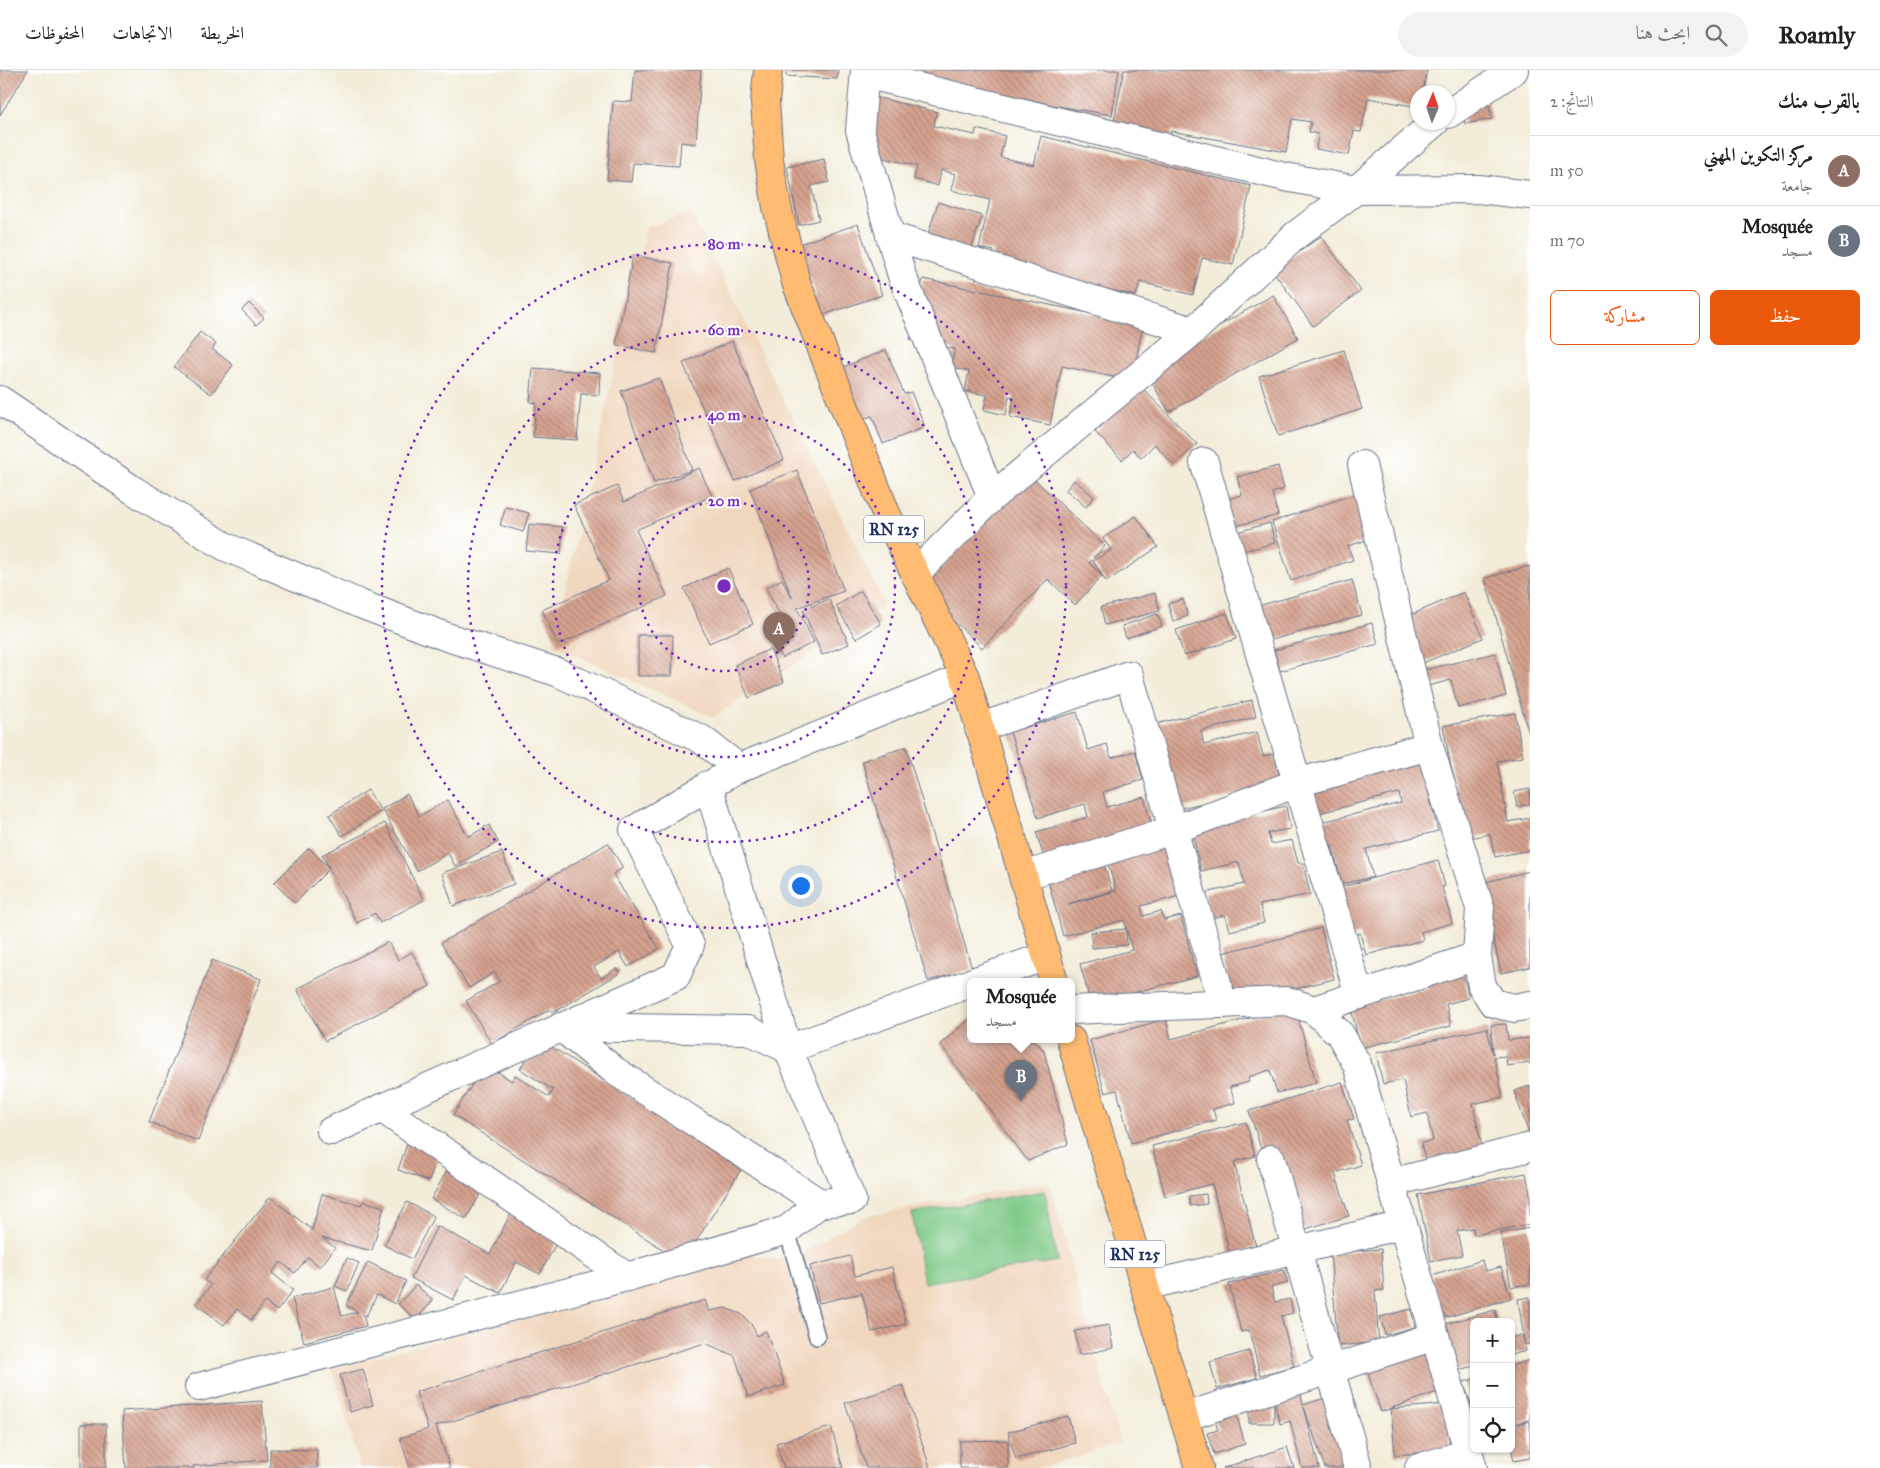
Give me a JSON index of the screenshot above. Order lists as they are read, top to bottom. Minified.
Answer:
{"streets":{"main road":["RN 125"]},"north":"top","page":{"header":"Roamly","search":"ابحث هنا","nav":["الخريطة","الاتجاهات","المحفوظات"],"heading":["بالقرب منك","النتائج: 2"],"list":[{"mark":"A","name":"مركز التكوين المهني","note":"جامعة","value":"50 m"},{"mark":"B","name":"Mosquée","note":"مسجد","value":"70 m"}],"buttons":["حفظ","مشاركة"],"pins":["A","B"],"popup":["Mosquée","مسجد"],"map_buttons":["+","−"]},"rings":["80 m","60 m","40 m","20 m"]}
